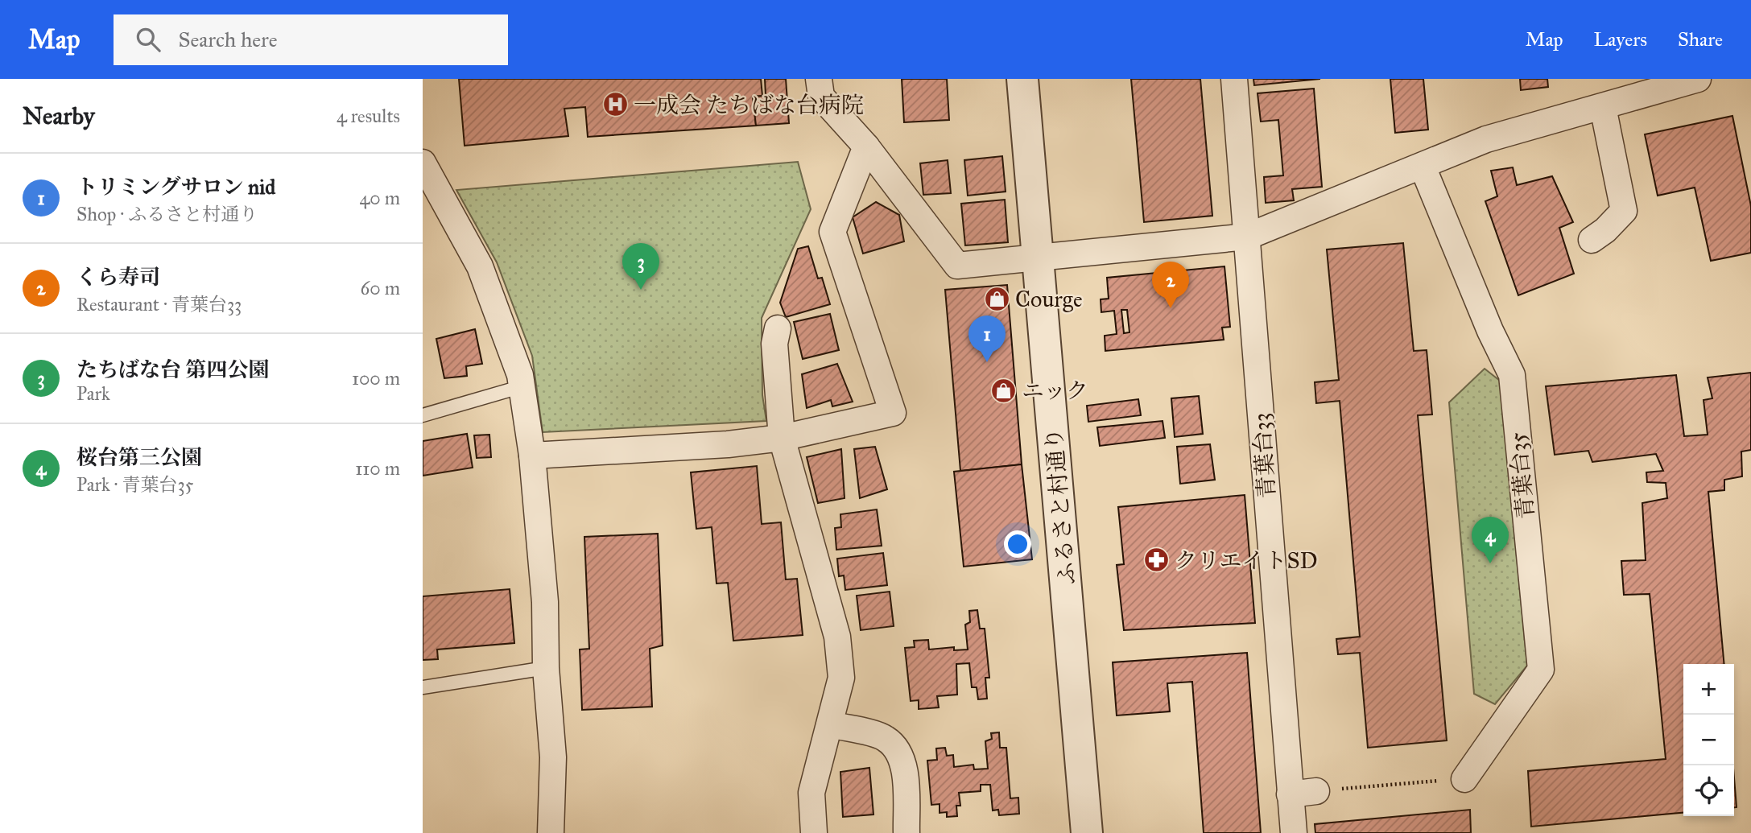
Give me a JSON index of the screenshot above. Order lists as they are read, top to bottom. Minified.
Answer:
{"streets":{"street":["青葉台33","青葉台35","ふるさと村通り"]},"places":{"hospital":["一成会 たちばな台病院"],"shop":["Courge","ニック"],"pharmacy":["クリエイトSD"]},"page":{"header":"Map","search":"Search here","nav":["Map","Layers","Share"],"heading":["Nearby","4 results"],"list":[{"mark":"1","name":"トリミングサロン nid","note":"Shop · ふるさと村通り","value":"40 m"},{"mark":"2","name":"くら寿司","note":"Restaurant · 青葉台33","value":"60 m"},{"mark":"3","name":"たちばな台 第四公園","note":"Park","value":"100 m"},{"mark":"4","name":"桜台第三公園","note":"Park · 青葉台35","value":"110 m"}],"pins":["3","2","1","4"],"map_buttons":["+","−"]}}
